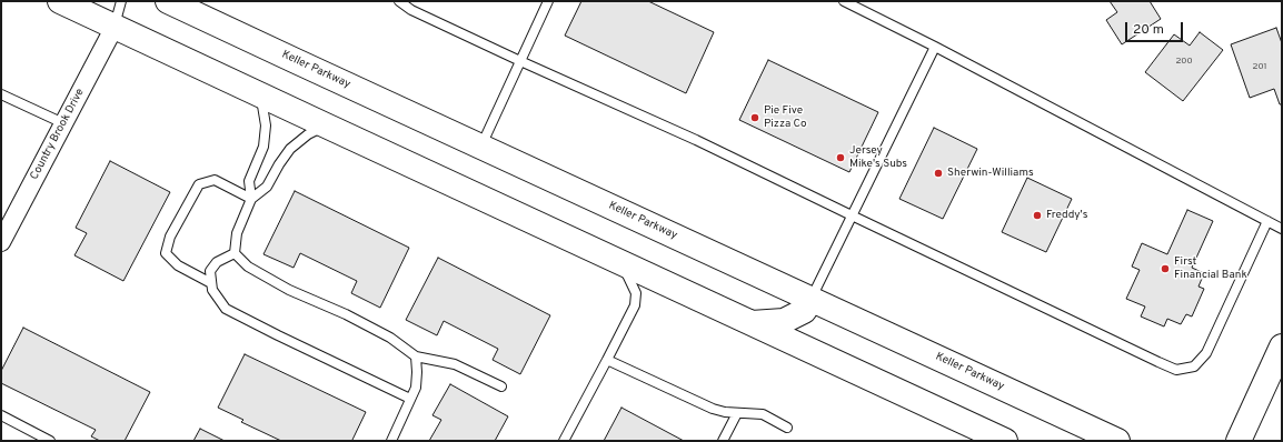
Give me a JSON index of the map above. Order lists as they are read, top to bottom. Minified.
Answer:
{"streets":{"main road":["Keller Parkway"],"street":["Country Brook Drive"]},"places":["Pie Five Pizza Co","Jersey Mike's Subs","Sherwin-Williams","Freddy's","First Financial Bank"],"house_numbers":["200","201"],"scale_bar":"20 m"}
